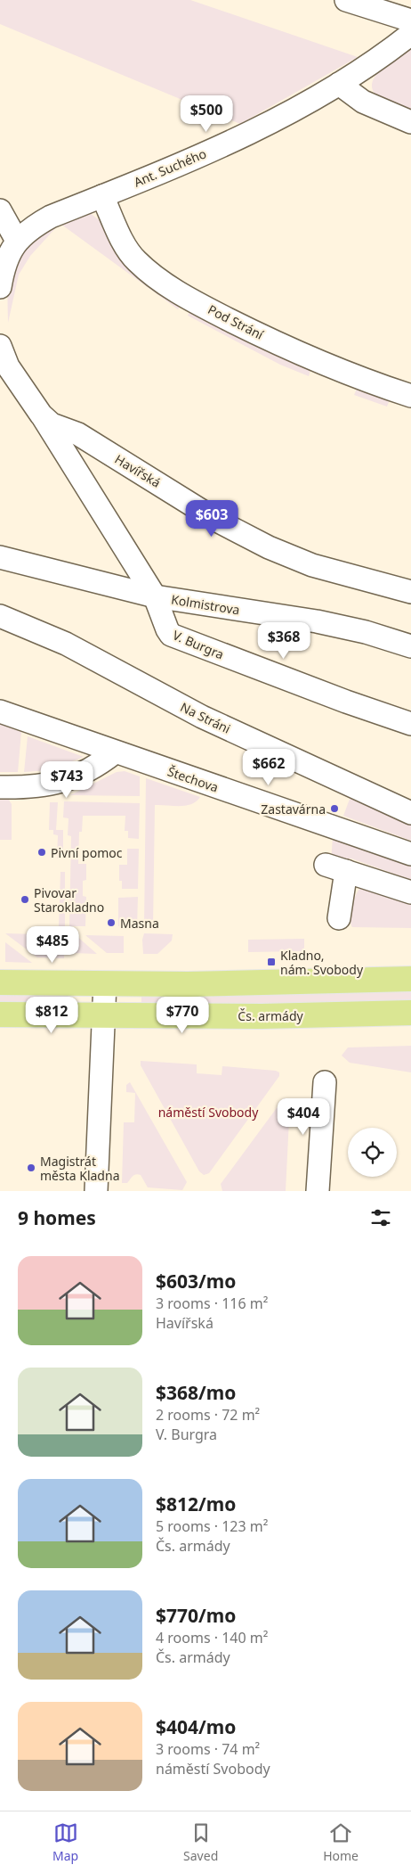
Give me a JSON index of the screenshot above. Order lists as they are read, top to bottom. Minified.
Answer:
{"streets":{"main road":["Čs. armády"],"street":["Ant. Suchého","Pod Strání","Havířská","Kolmistrova","V. Burgra","Na Stráni","Štechova"]},"crossings":[["Ant. Suchého","Pod Strání"],["Havířská","V. Burgra"],["Kolmistrova","V. Burgra"]],"parks":["náměstí Svobody"],"places":{"other":["Zastavárna","Pivní pomoc","Pivovar Starokladno","Masna","Magistrát města Kladna"],"transit":["Kladno, nám. Svobody"]},"page":{"price":["$500","$603","$368","$662","$743","$485","$812","$770","$404"],"heading":"9 homes","list":[{"name":"$603/mo","note":"3 rooms · 116 m² · Havířská"},{"name":"$368/mo","note":"2 rooms · 72 m² · V. Burgra"},{"name":"$812/mo","note":"5 rooms · 123 m² · Čs. armády"},{"name":"$770/mo","note":"4 rooms · 140 m² · Čs. armády"},{"name":"$404/mo","note":"3 rooms · 74 m² · náměstí Svobody"}],"tabs":["Map","Saved","Home"]}}
